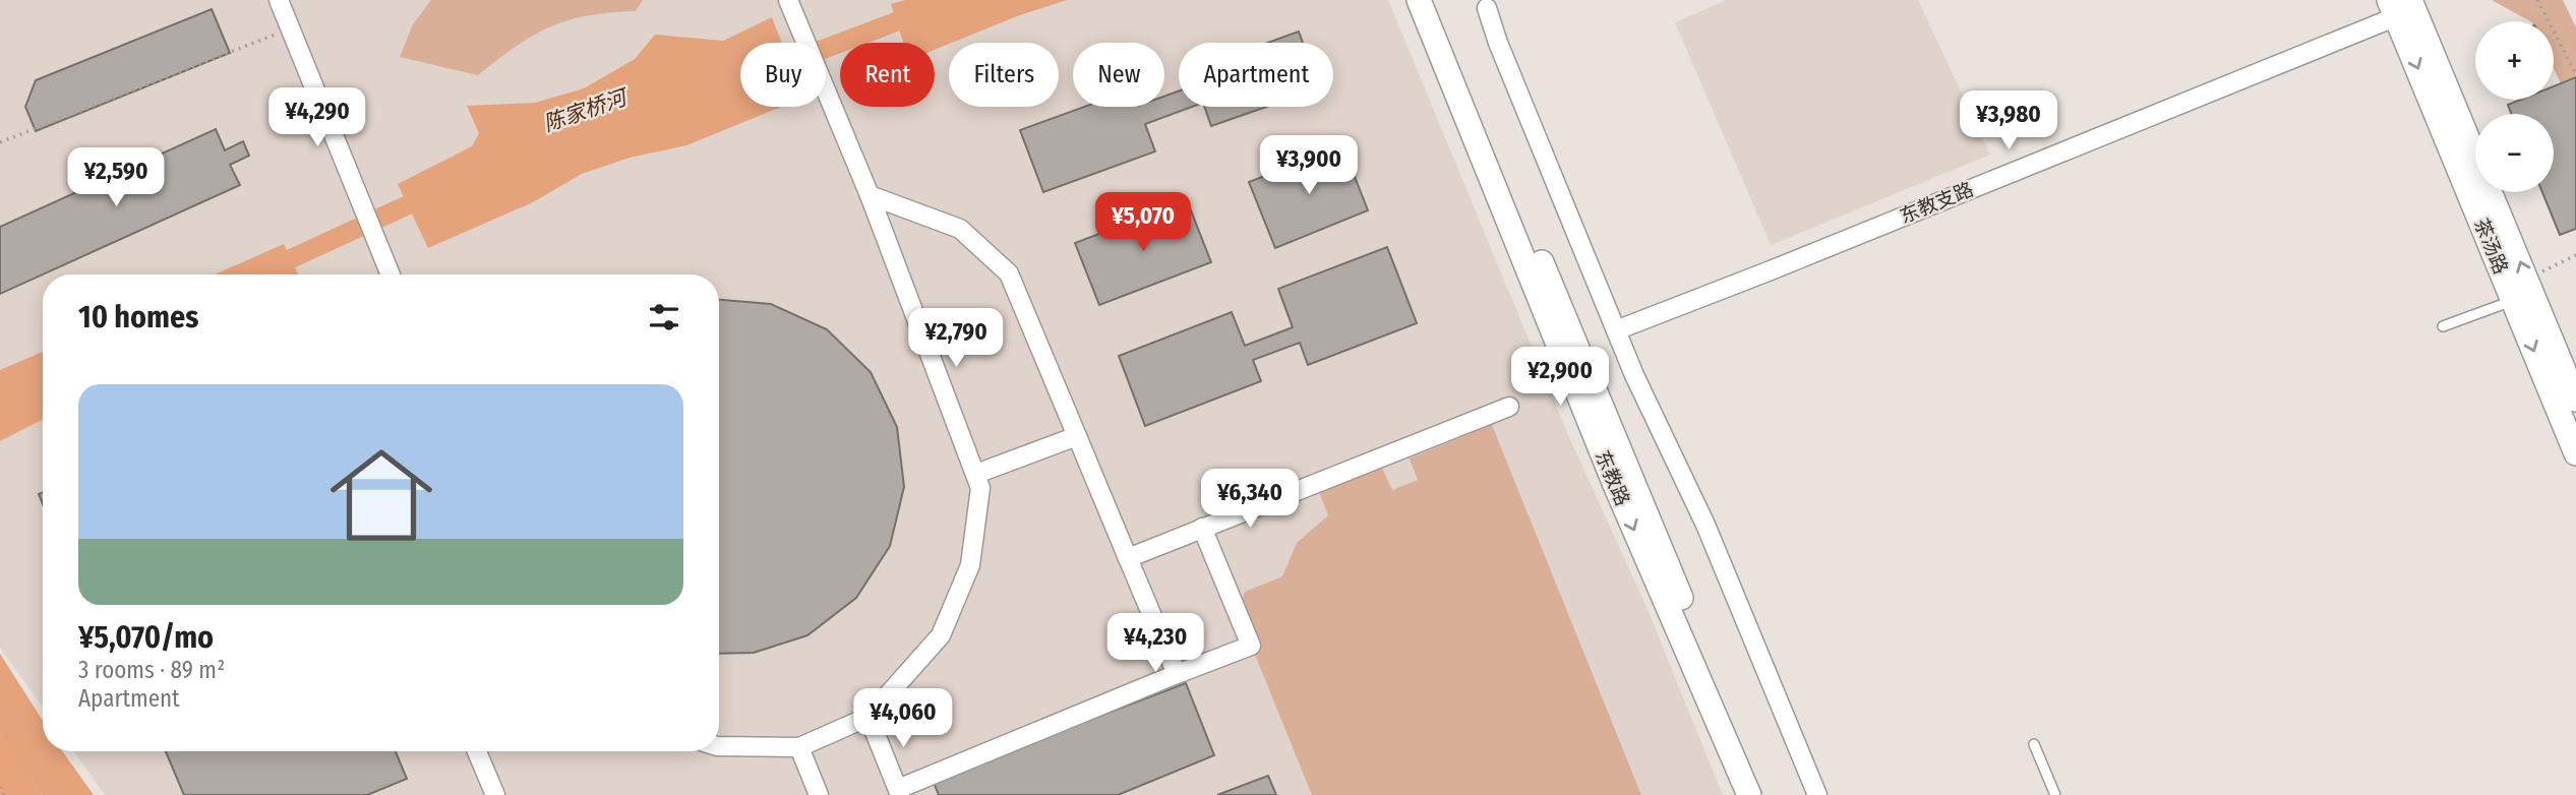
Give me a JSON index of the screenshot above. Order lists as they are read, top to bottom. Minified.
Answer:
{"streets":{"street":["东教支路","茶汤路","东教路"]},"crossings":[["东教支路","茶汤路"]],"water":["陈家桥河"],"page":{"map_buttons":["+","−"],"chip":["Buy","Rent","Filters","New","Apartment"],"price":["¥4,290","¥3,980","¥3,900","¥2,590","¥5,070","¥2,790","¥2,900","¥6,340","¥4,230","¥4,060"],"heading":"10 homes","list":[{"name":"¥5,070/mo","note":"3 rooms · 89 m² · Apartment"}]}}
